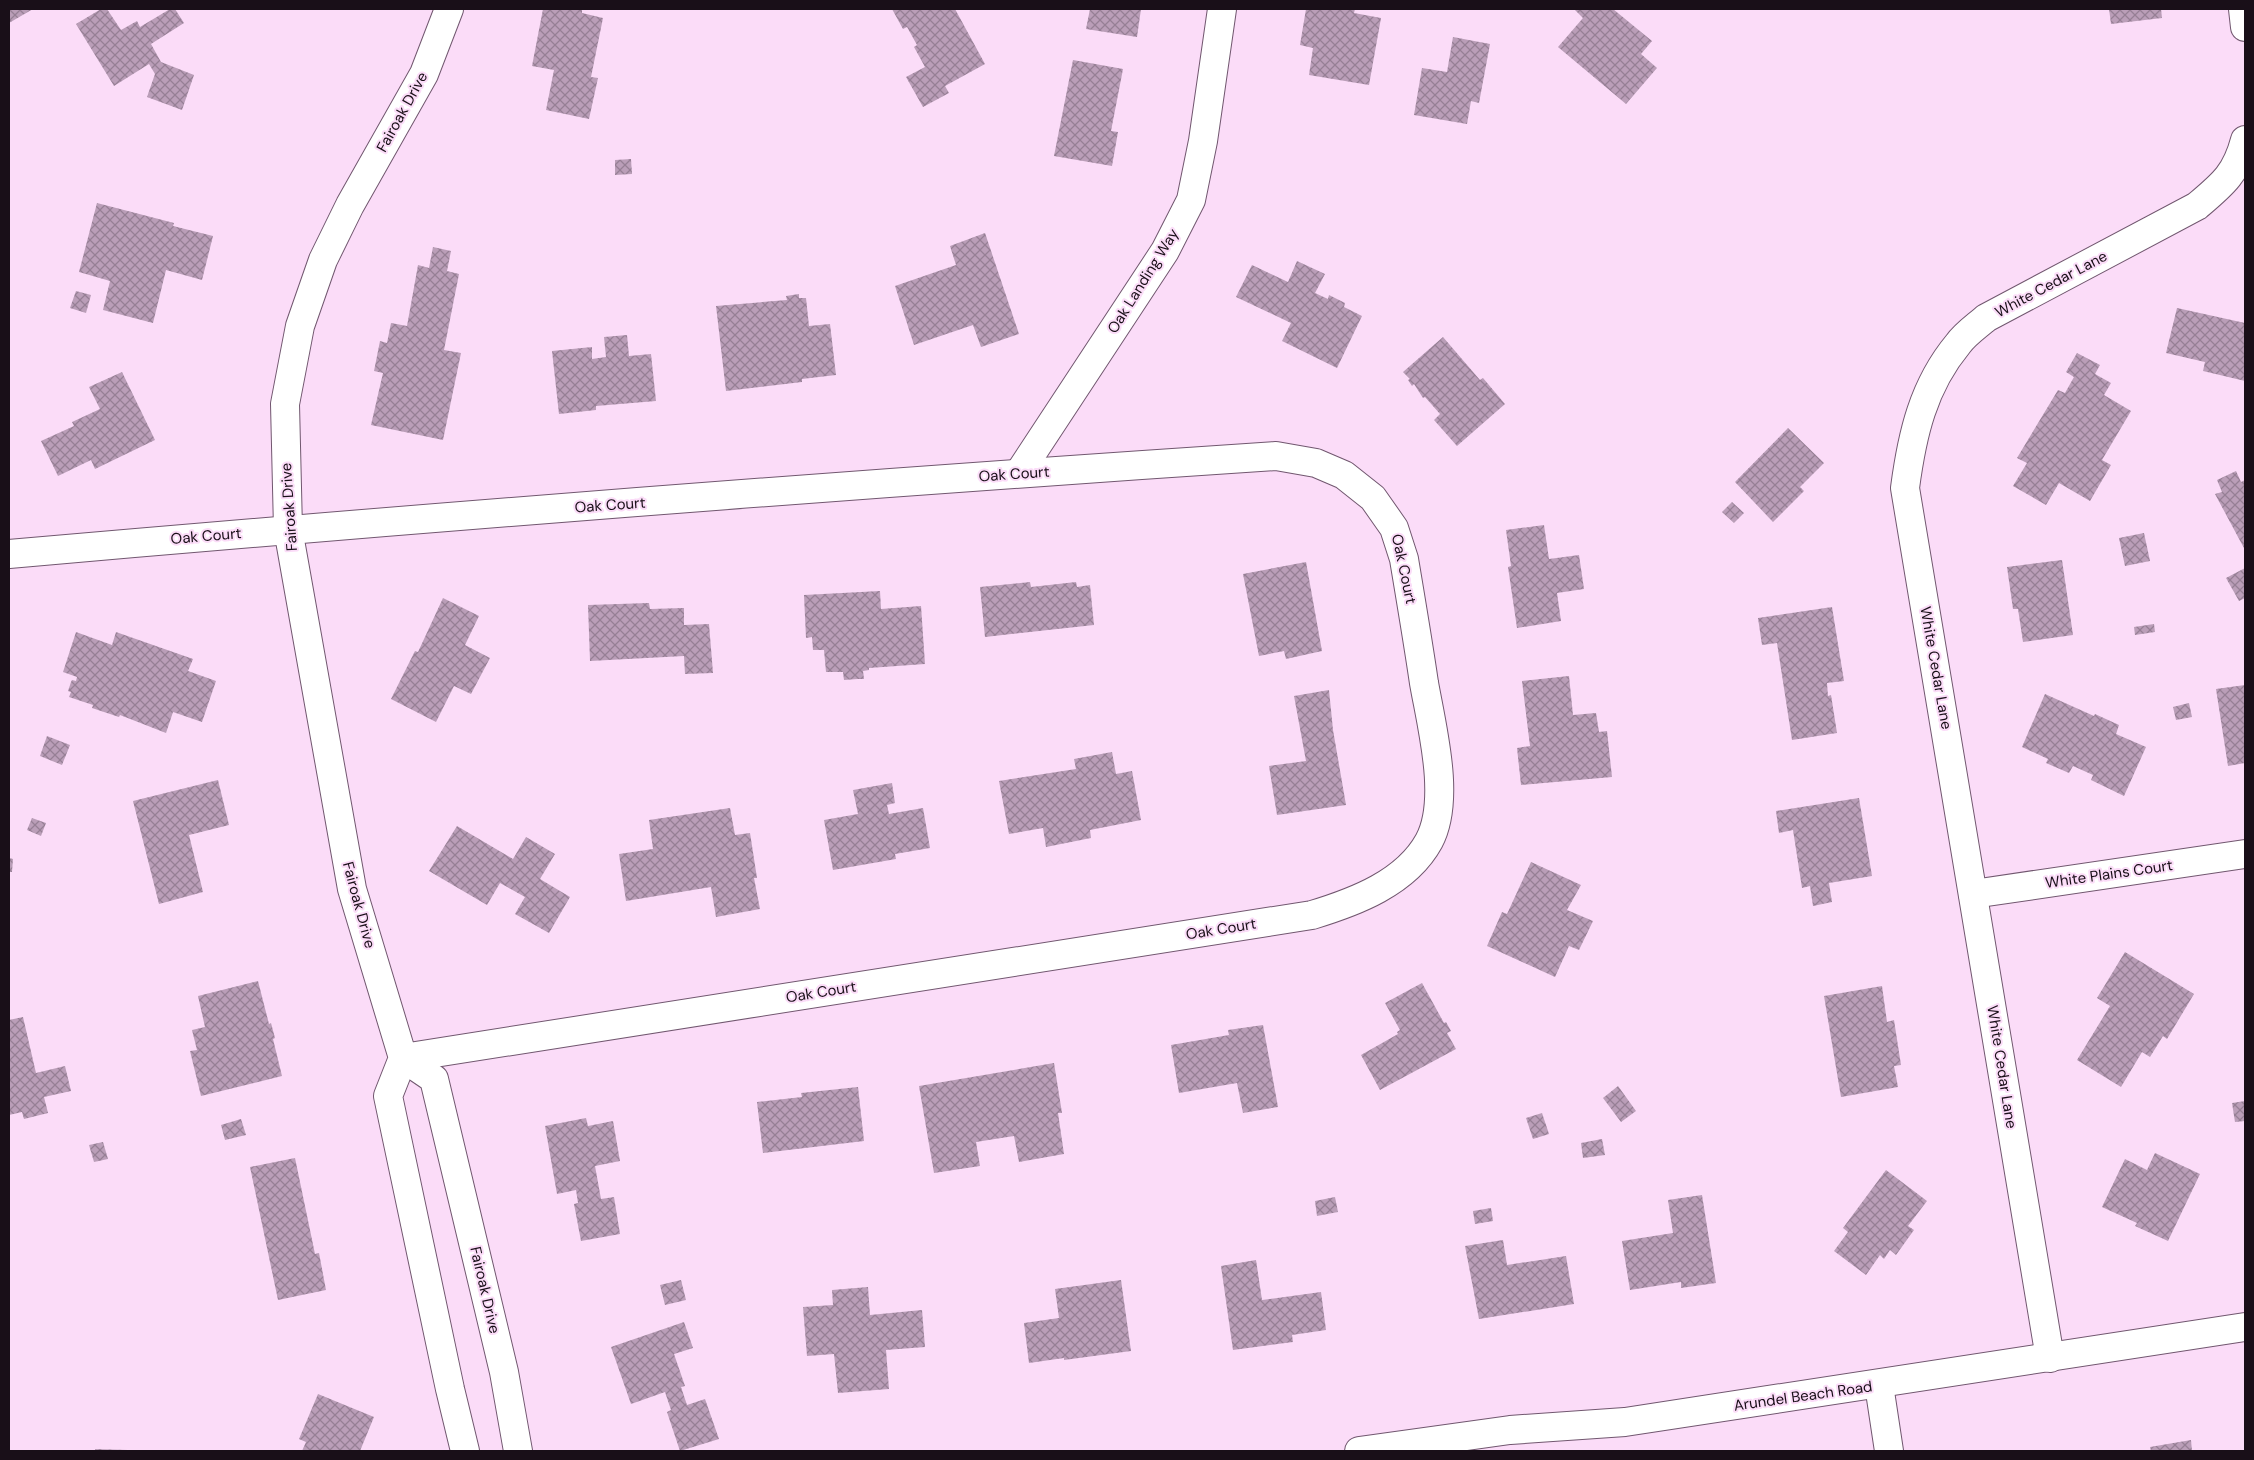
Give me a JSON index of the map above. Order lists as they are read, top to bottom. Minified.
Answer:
{"streets":{"street":["Fairoak Drive","Oak Landing Way","White Cedar Lane","Oak Court","White Plains Court","Arundel Beach Road"]},"crossings":[["Fairoak Drive","Oak Court"],["Oak Landing Way","Oak Court"],["White Cedar Lane","White Plains Court"],["White Cedar Lane","Arundel Beach Road"]]}
